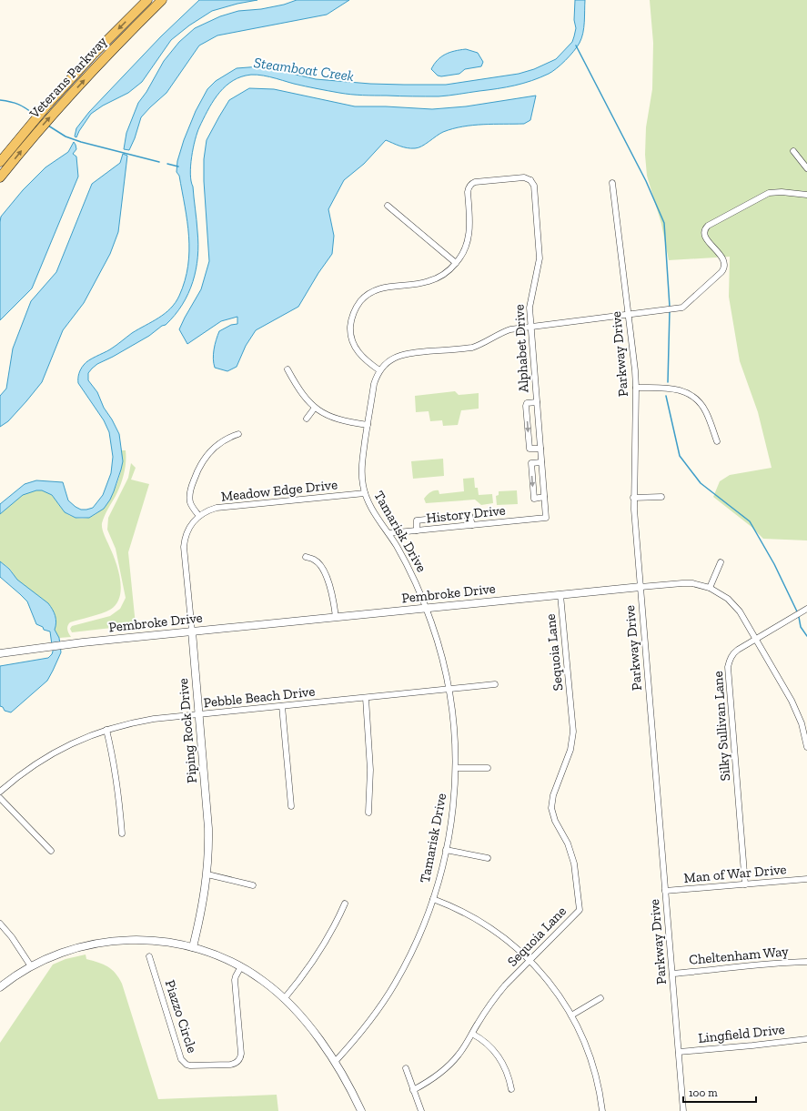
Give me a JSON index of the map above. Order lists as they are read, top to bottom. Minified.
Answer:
{"streets":{"main road":["Veterans Parkway"],"street":["Alphabet Drive","Parkway Drive","Meadow Edge Drive","History Drive","Tamarisk Drive","Pembroke Drive","Sequoia Lane","Pebble Beach Drive","Silky Sullivan Lane","Piping Rock Drive","Man of War Drive","Cheltenham Way","Piazzo Circle","Lingfield Drive"]},"crossings":[["Alphabet Drive","History Drive"],["Parkway Drive","Pembroke Drive"],["Parkway Drive","Man of War Drive"],["Parkway Drive","Cheltenham Way"],["Parkway Drive","Lingfield Drive"],["Meadow Edge Drive","Tamarisk Drive"],["Meadow Edge Drive","Piping Rock Drive"],["History Drive","Tamarisk Drive"],["Tamarisk Drive","Pembroke Drive"],["Tamarisk Drive","Pebble Beach Drive"],["Pembroke Drive","Sequoia Lane"],["Pembroke Drive","Silky Sullivan Lane"],["Pembroke Drive","Piping Rock Drive"],["Pebble Beach Drive","Piping Rock Drive"],["Silky Sullivan Lane","Man of War Drive"]],"water":["Steamboat Creek"],"scale_bar":"100 m"}
